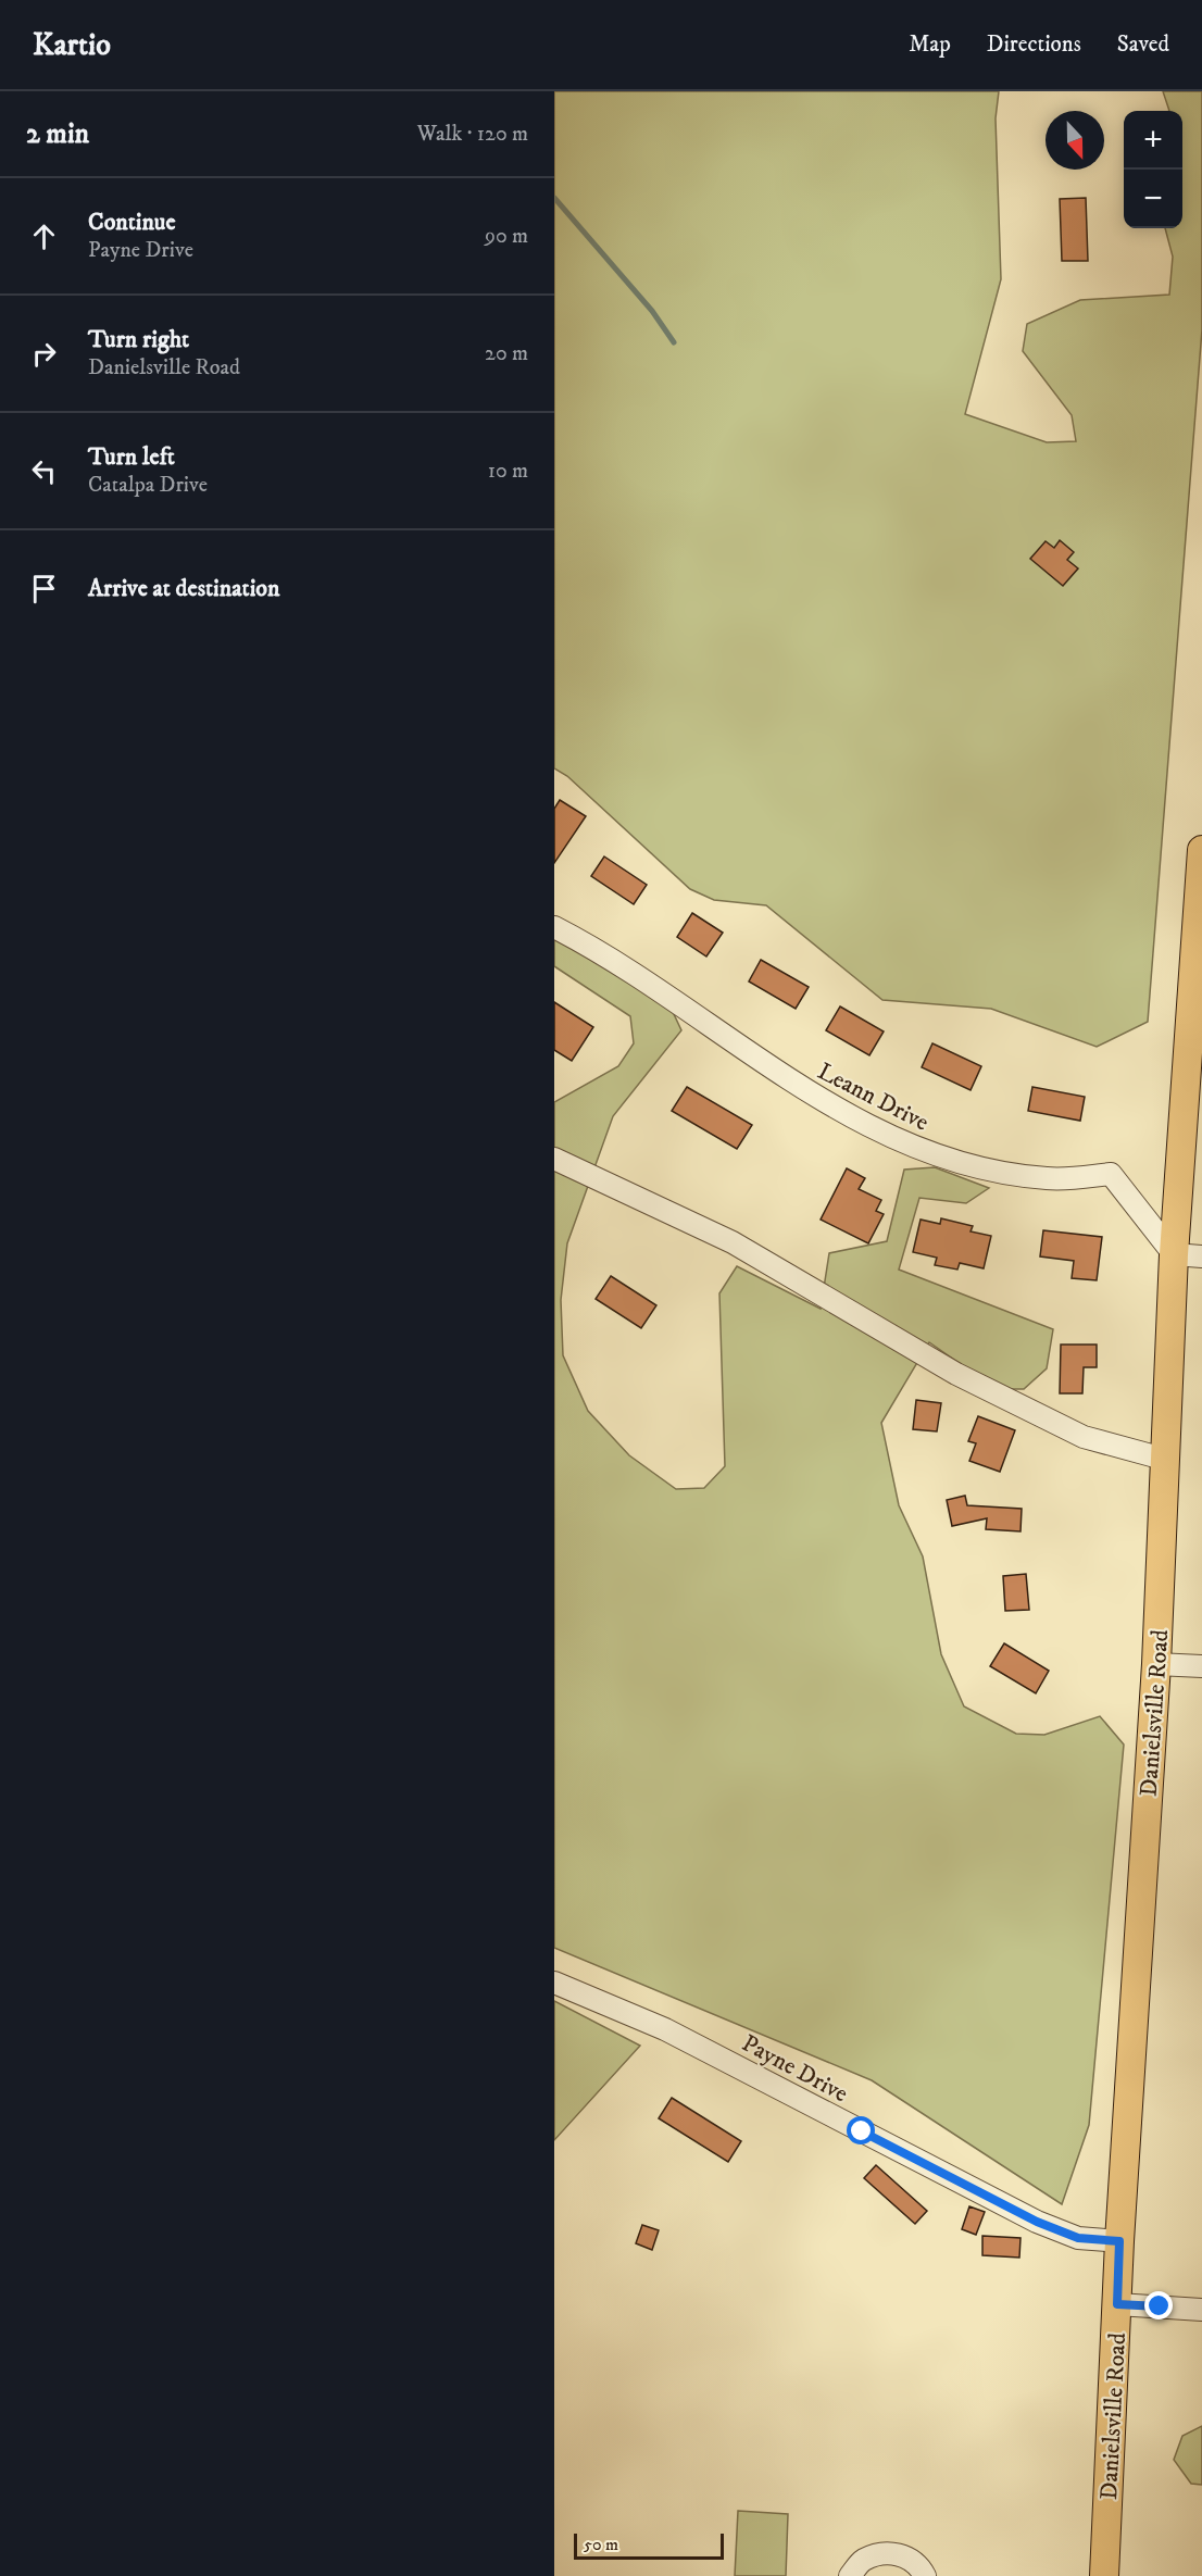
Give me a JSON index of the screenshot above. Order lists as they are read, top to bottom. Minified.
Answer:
{"streets":{"main road":["Danielsville Road"],"street":["Leann Drive","Payne Drive"]},"crossings":[["Leann Drive","Danielsville Road"],["Danielsville Road","Payne Drive"]],"scale_bar":"50 m","north":"bottom","page":{"header":"Kartio","nav":["Map","Directions","Saved"],"heading":["2 min","Walk · 120 m"],"map_buttons":["+","−"],"list":[["Continue","Payne Drive","90 m"],["Turn right","Danielsville Road","20 m"],["Turn left","Catalpa Drive","10 m"],"Arrive at destination"],"scale":"50 m"}}
